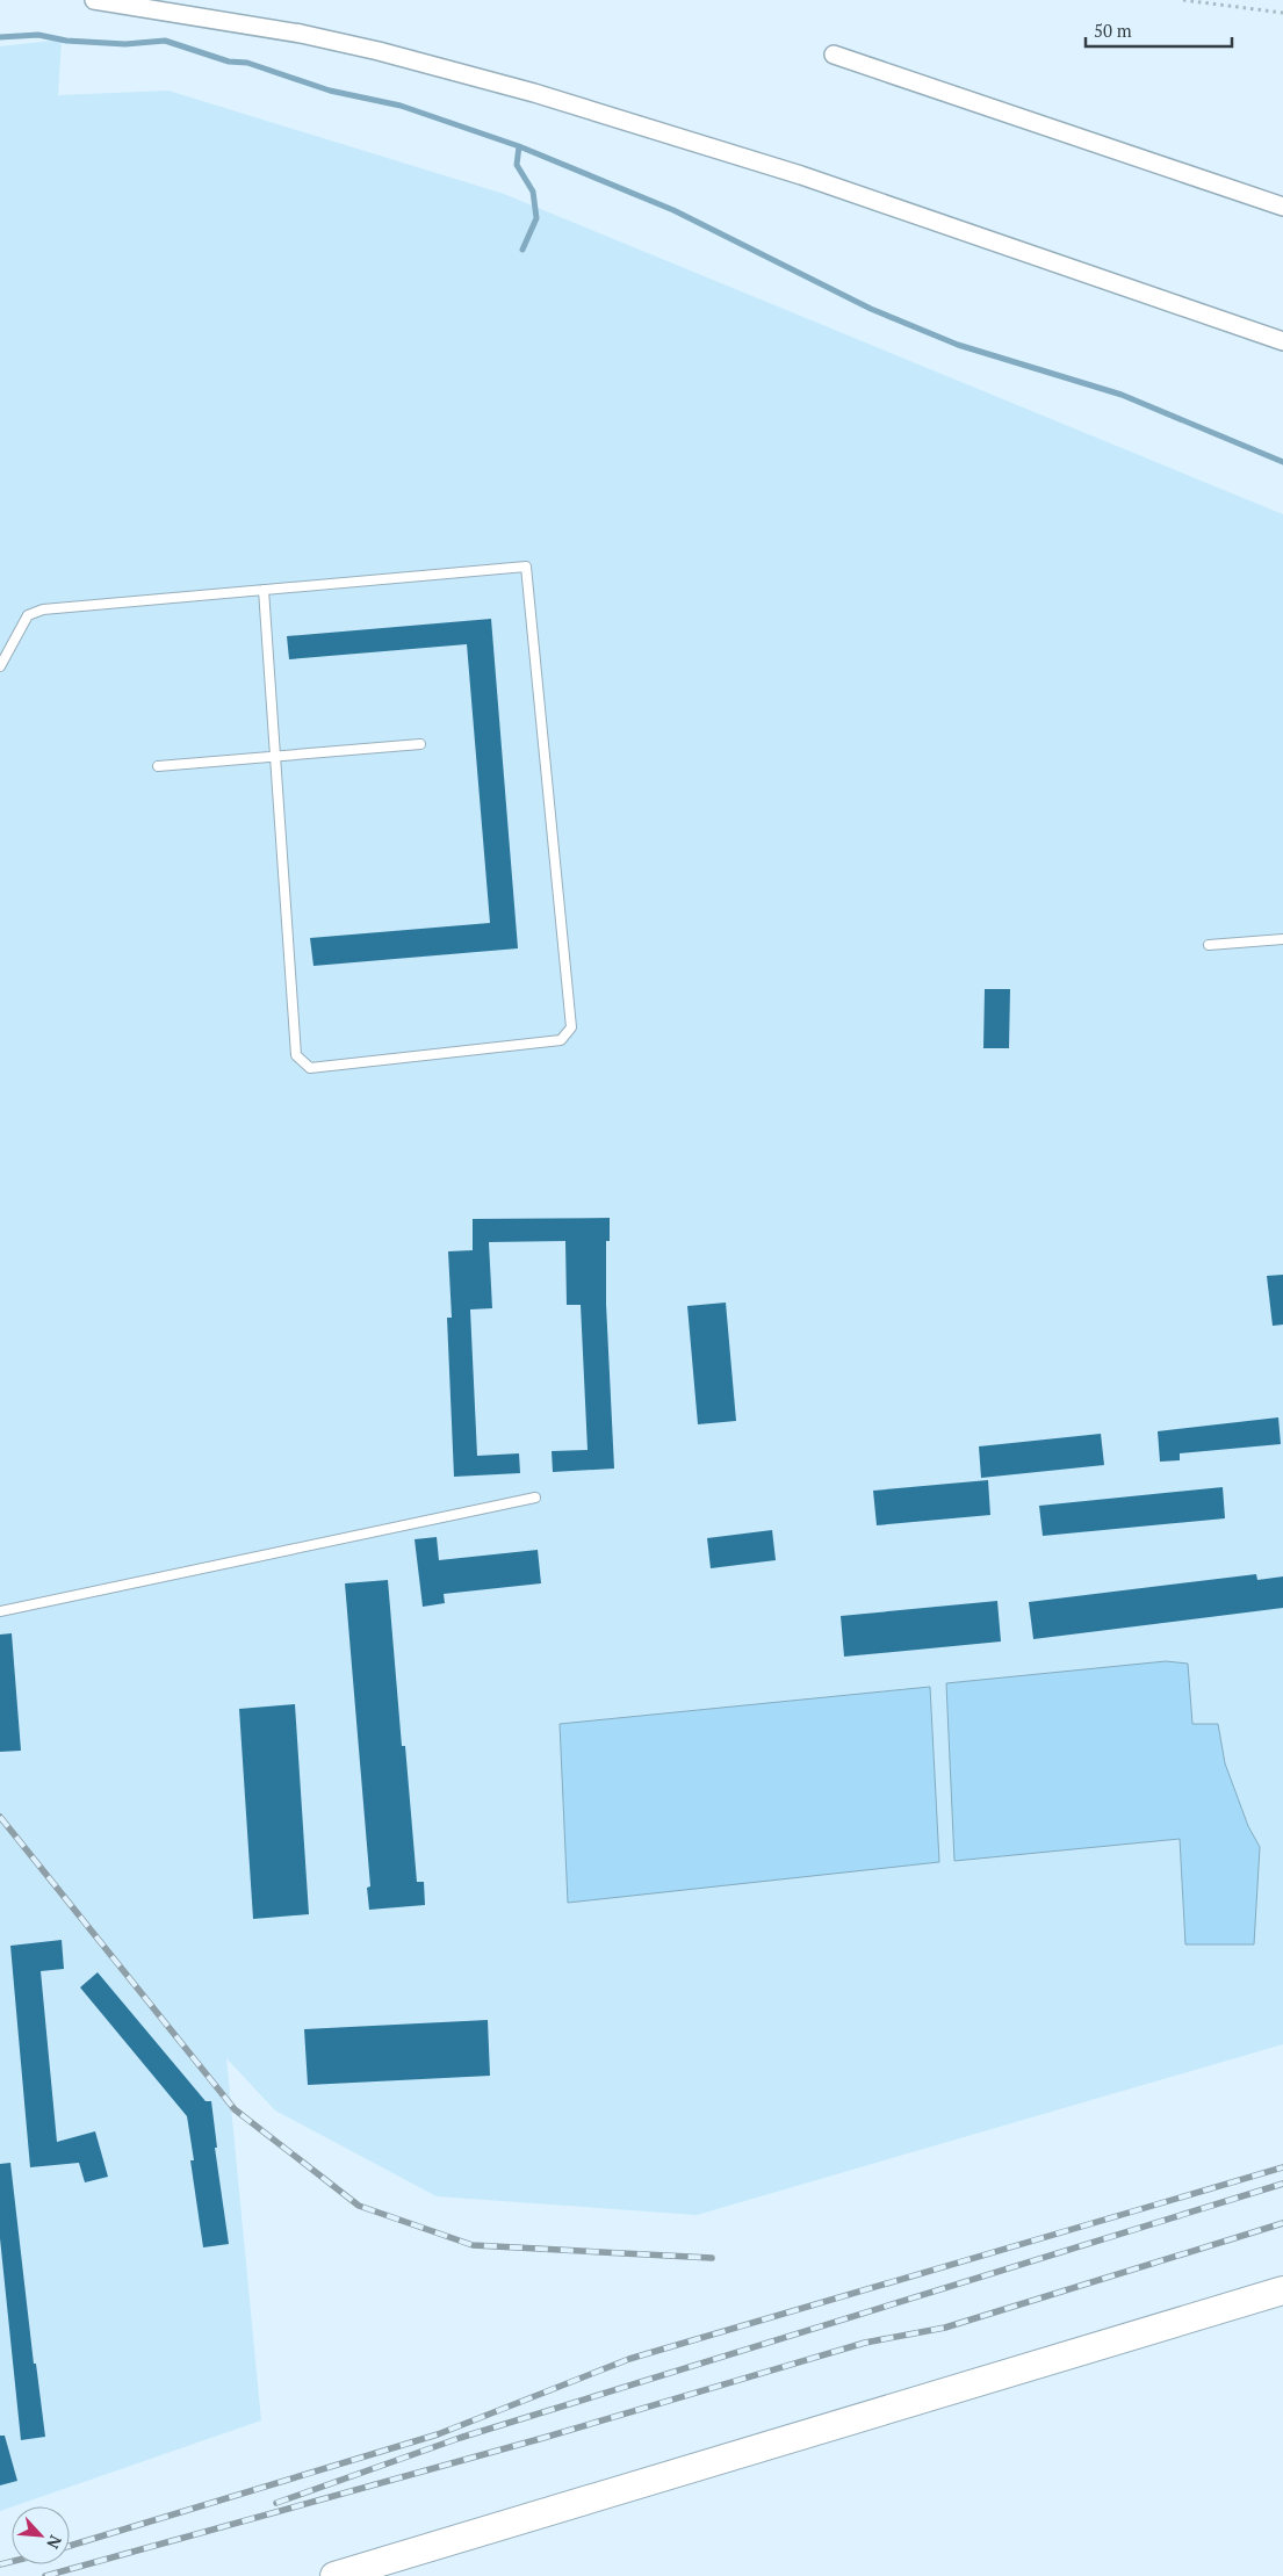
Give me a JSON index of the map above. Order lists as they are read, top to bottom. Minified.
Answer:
{"scale_bar":"50 m","north":"bottom right"}
